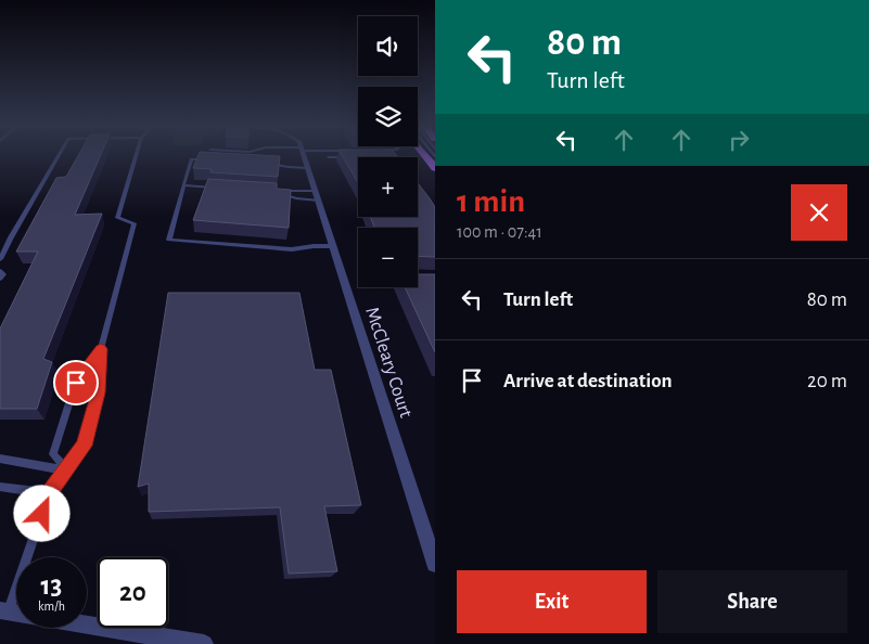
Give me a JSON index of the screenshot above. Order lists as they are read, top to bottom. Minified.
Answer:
{"streets":{"street":["McCleary Court"]},"page":{"turn":["80 m","Turn left"],"map_buttons":["+","−"],"heading":["1 min","100 m · 07:41"],"list":[{"name":"Turn left","value":"80 m"},{"name":"Arrive at destination","value":"20 m"}],"speed":"13 km/h","limit":"20","buttons":["Exit","Share"]}}
